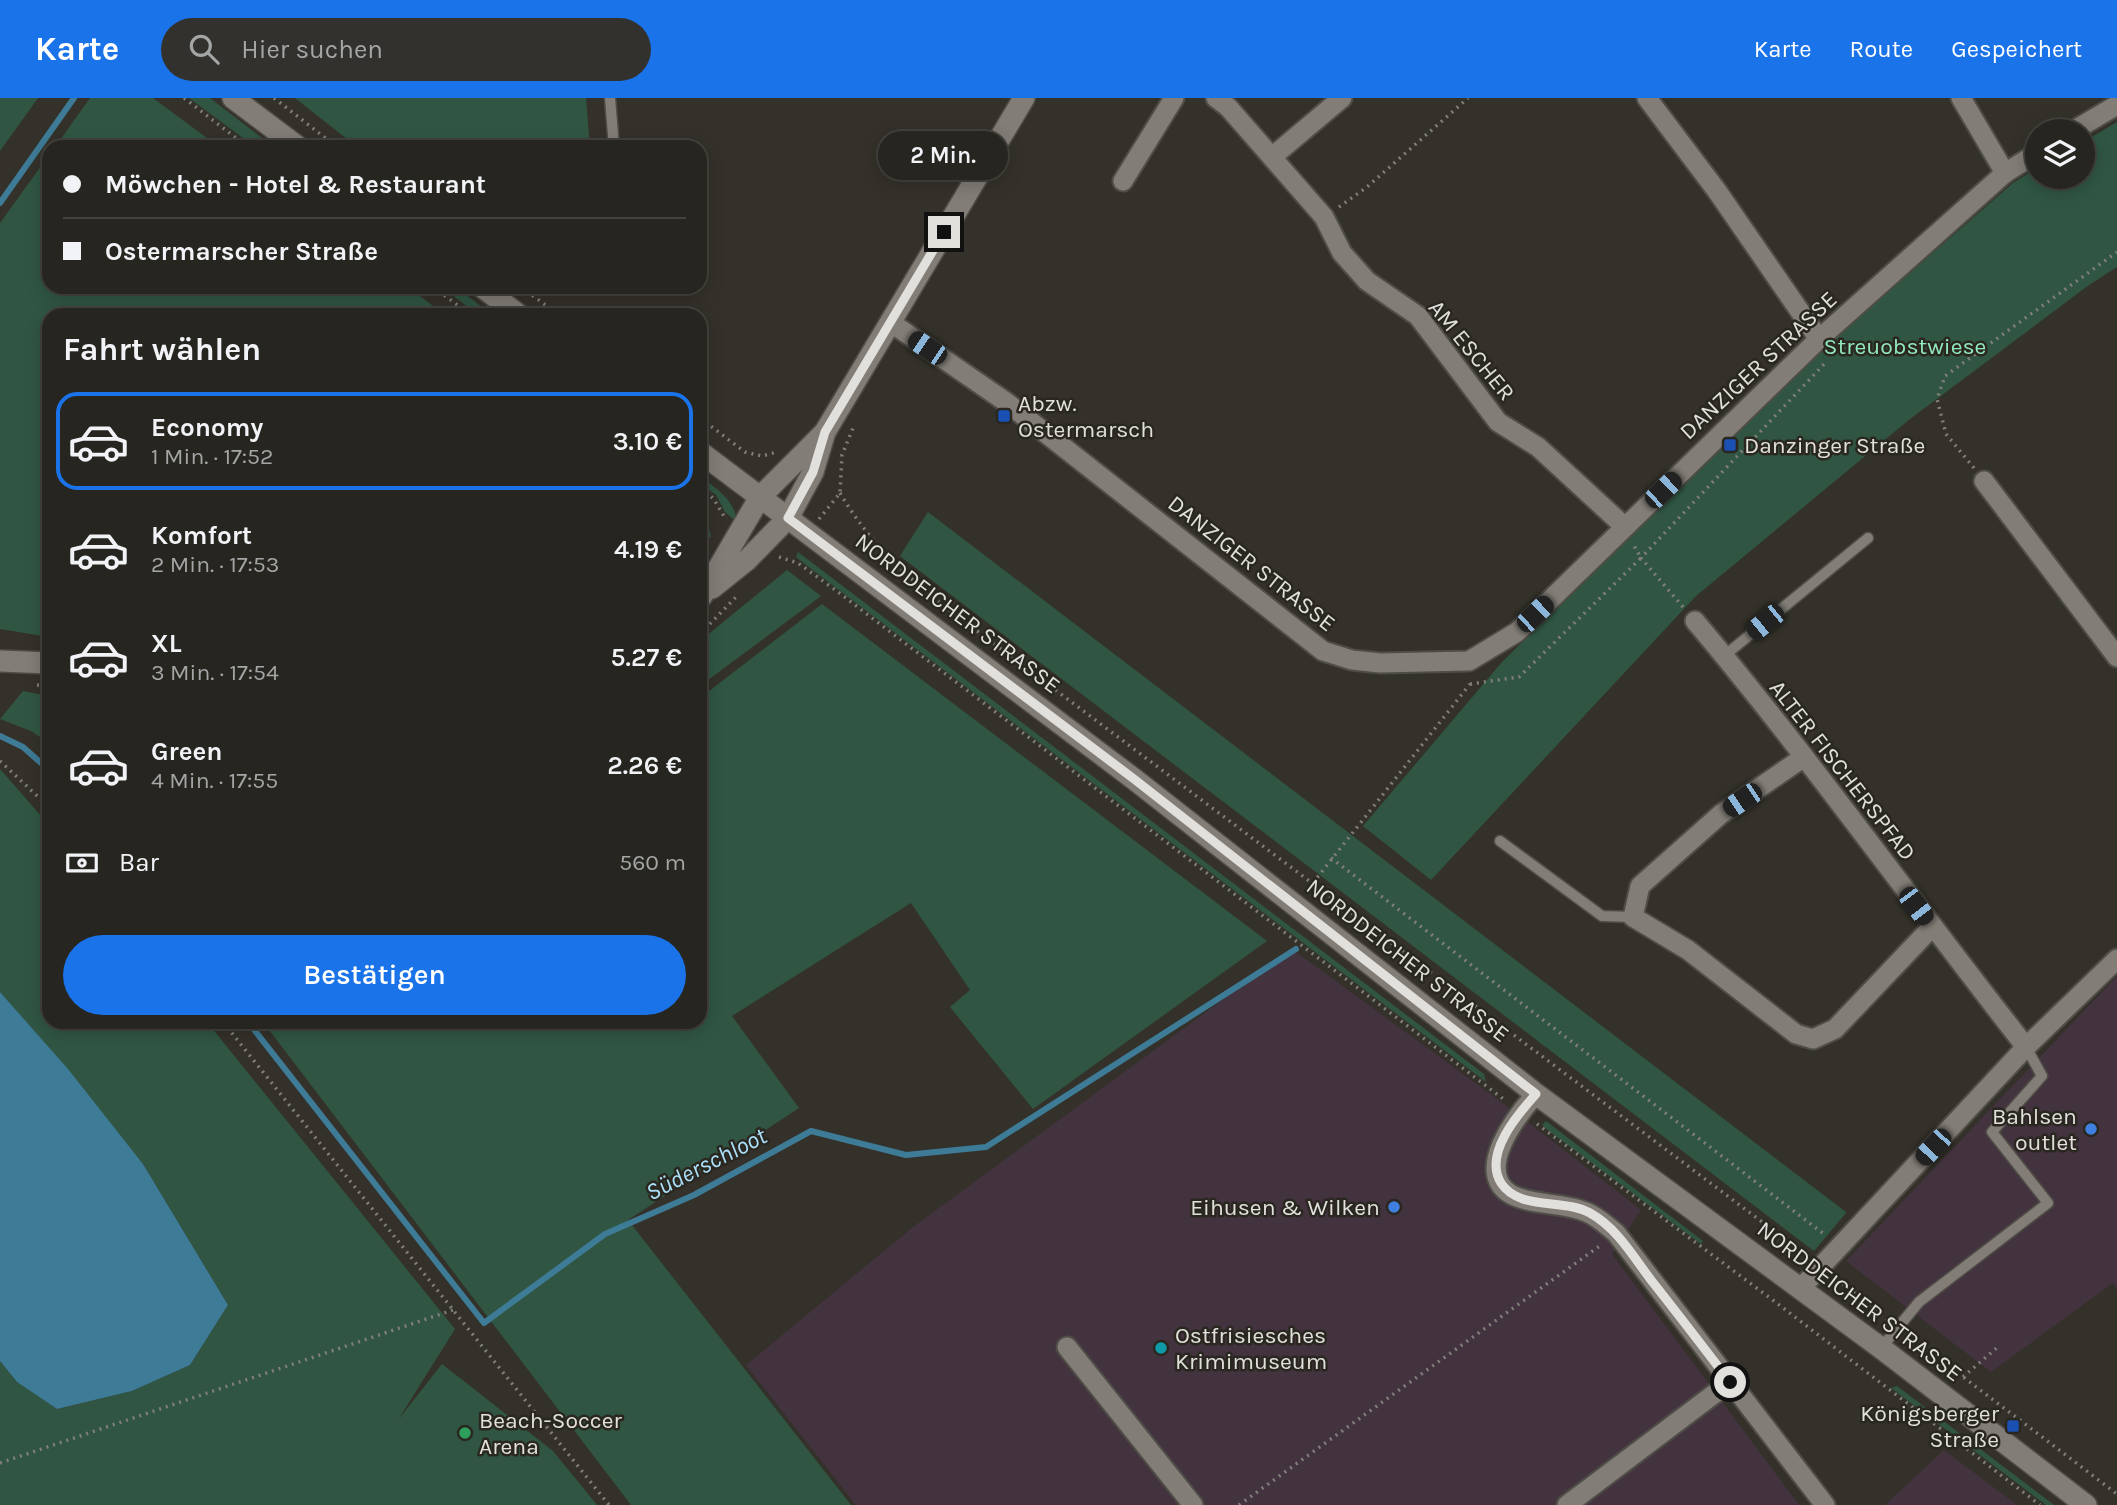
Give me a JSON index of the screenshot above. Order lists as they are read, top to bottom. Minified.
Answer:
{"streets":{"main road":["NORDDEICHER STRASSE"],"street":["AM ESCHER","DANZIGER STRASSE","ALTER FISCHERSPFAD"]},"crossings":[["AM ESCHER","DANZIGER STRASSE"]],"water":["Süderschloot"],"parks":["Streuobstwiese"],"places":{"transit":["Abzw. Ostermarsch","Danzinger Straße","Königsberger Straße"],"other":["Bahlsen outlet","Eihusen & Wilken","Ostfrisiesches Krimimuseum","Beach-Soccer Arena"]},"page":{"header":"Karte","search":"Hier suchen","nav":["Karte","Route","Gespeichert"],"bubble":"2 Min.","banner":["Möwchen - Hotel & Restaurant","Ostermarscher Straße"],"heading":"Fahrt wählen","list":[{"name":"Economy","note":"1 Min. · 17:52","value":"3.10 €"},{"name":"Komfort","note":"2 Min. · 17:53","value":"4.19 €"},{"name":"XL","note":"3 Min. · 17:54","value":"5.27 €"},{"name":"Green","note":"4 Min. · 17:55","value":"2.26 €"}],"pay":["Bar","560 m"],"buttons":"Bestätigen"}}
